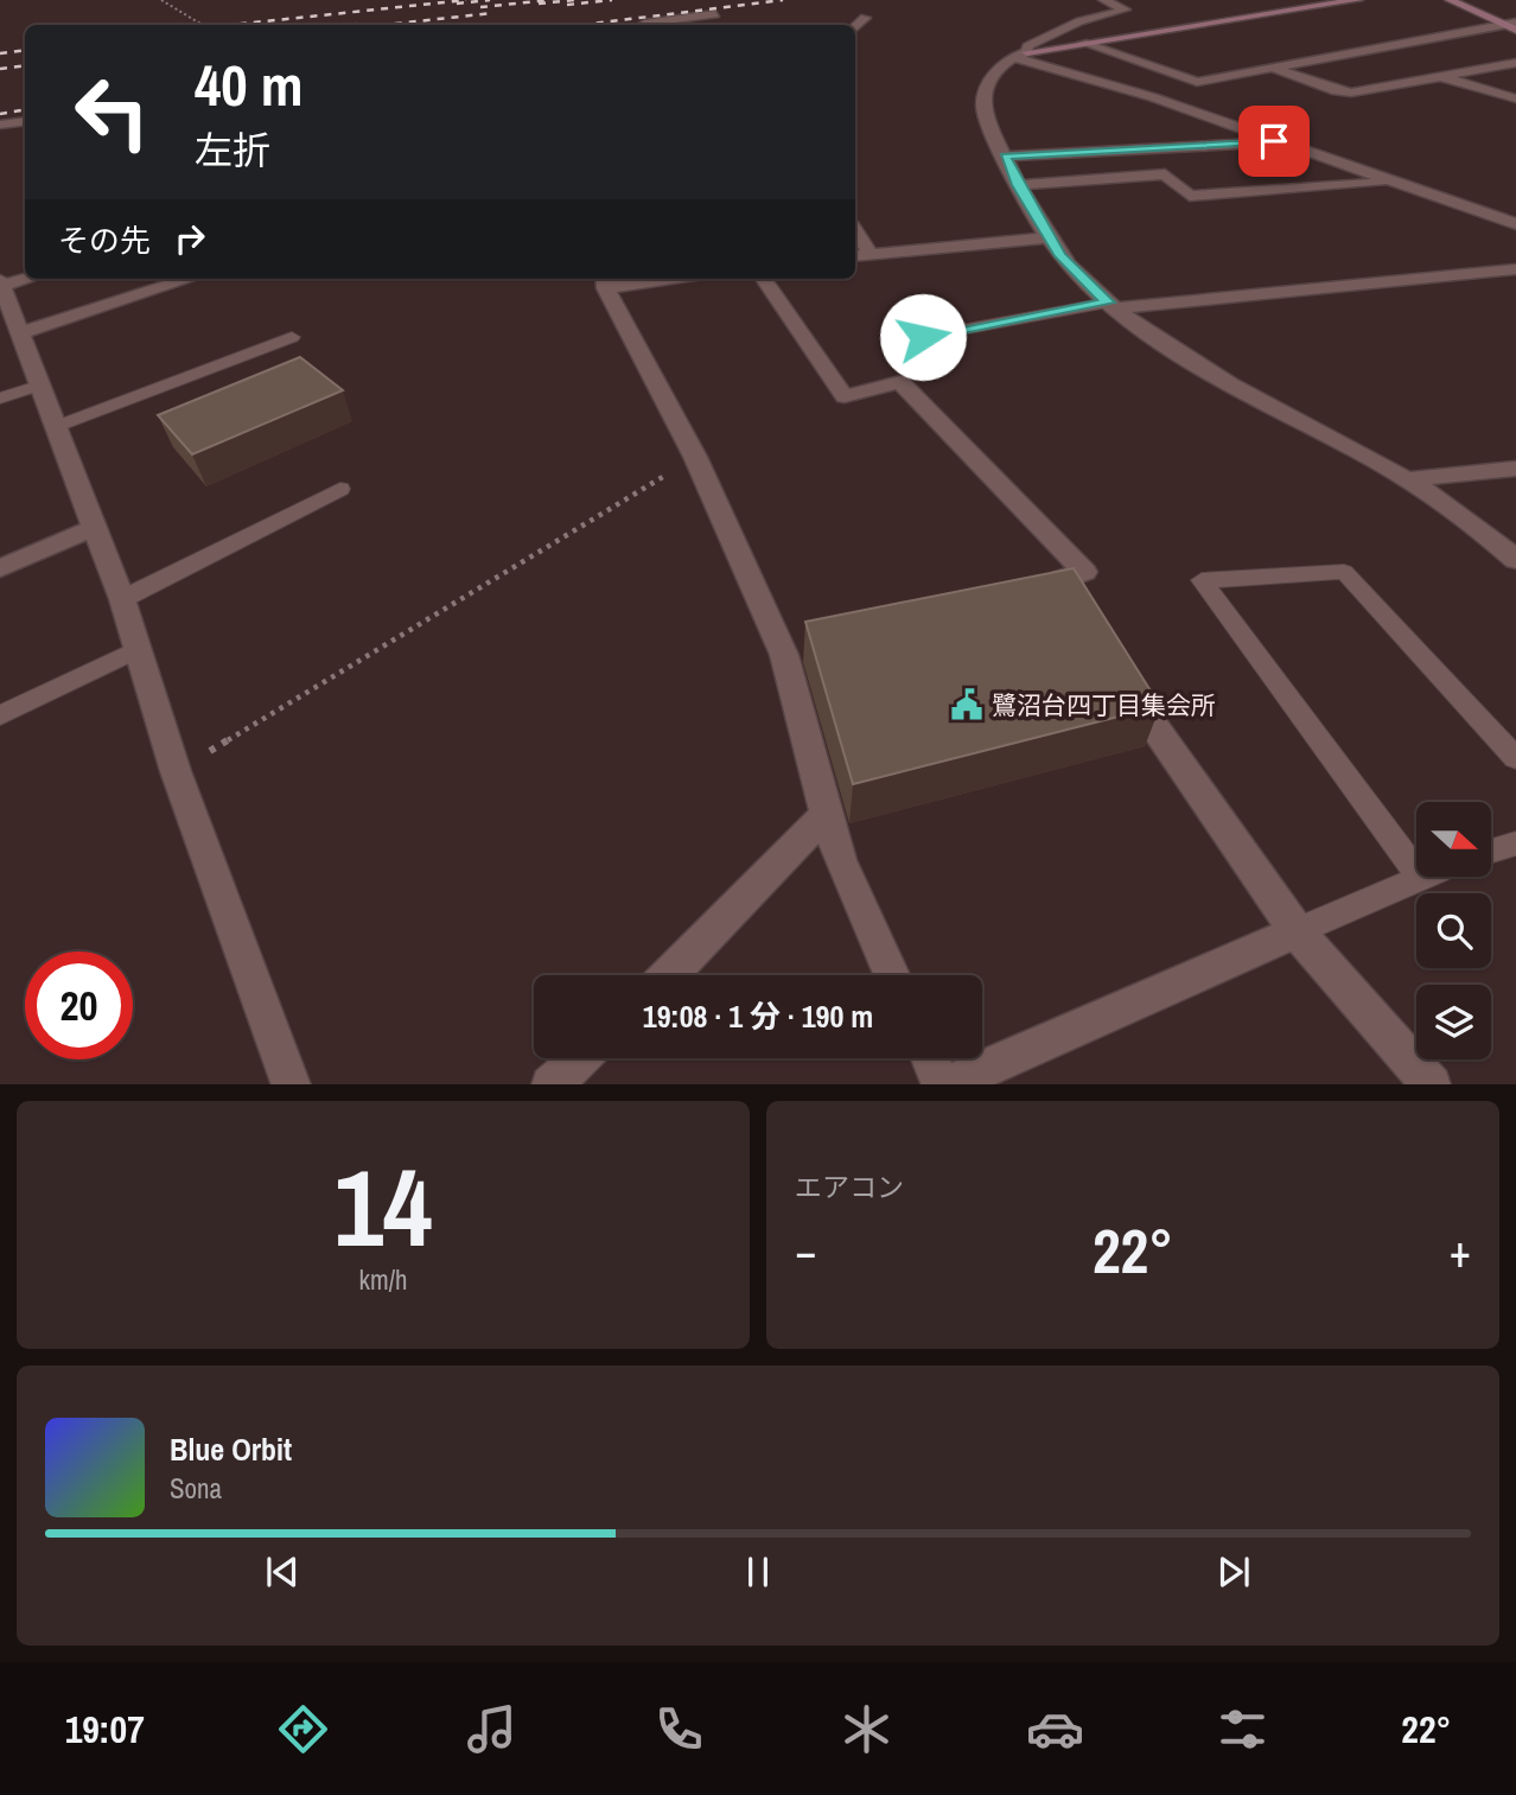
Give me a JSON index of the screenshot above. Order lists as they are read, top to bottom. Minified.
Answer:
{"places":{"public building":["鷺沼台四丁目集会所"]},"north":"right","page":{"turn":["40 m","左折"],"then":"その先","limit":"20","trip":"19:08 · 1 分 · 190 m","tile":[["14","km/h"],"エアコン"],"heat":["−","22°","+"],"song":["Blue Orbit","Sona"],"tabs":["19:07","22°"]}}
